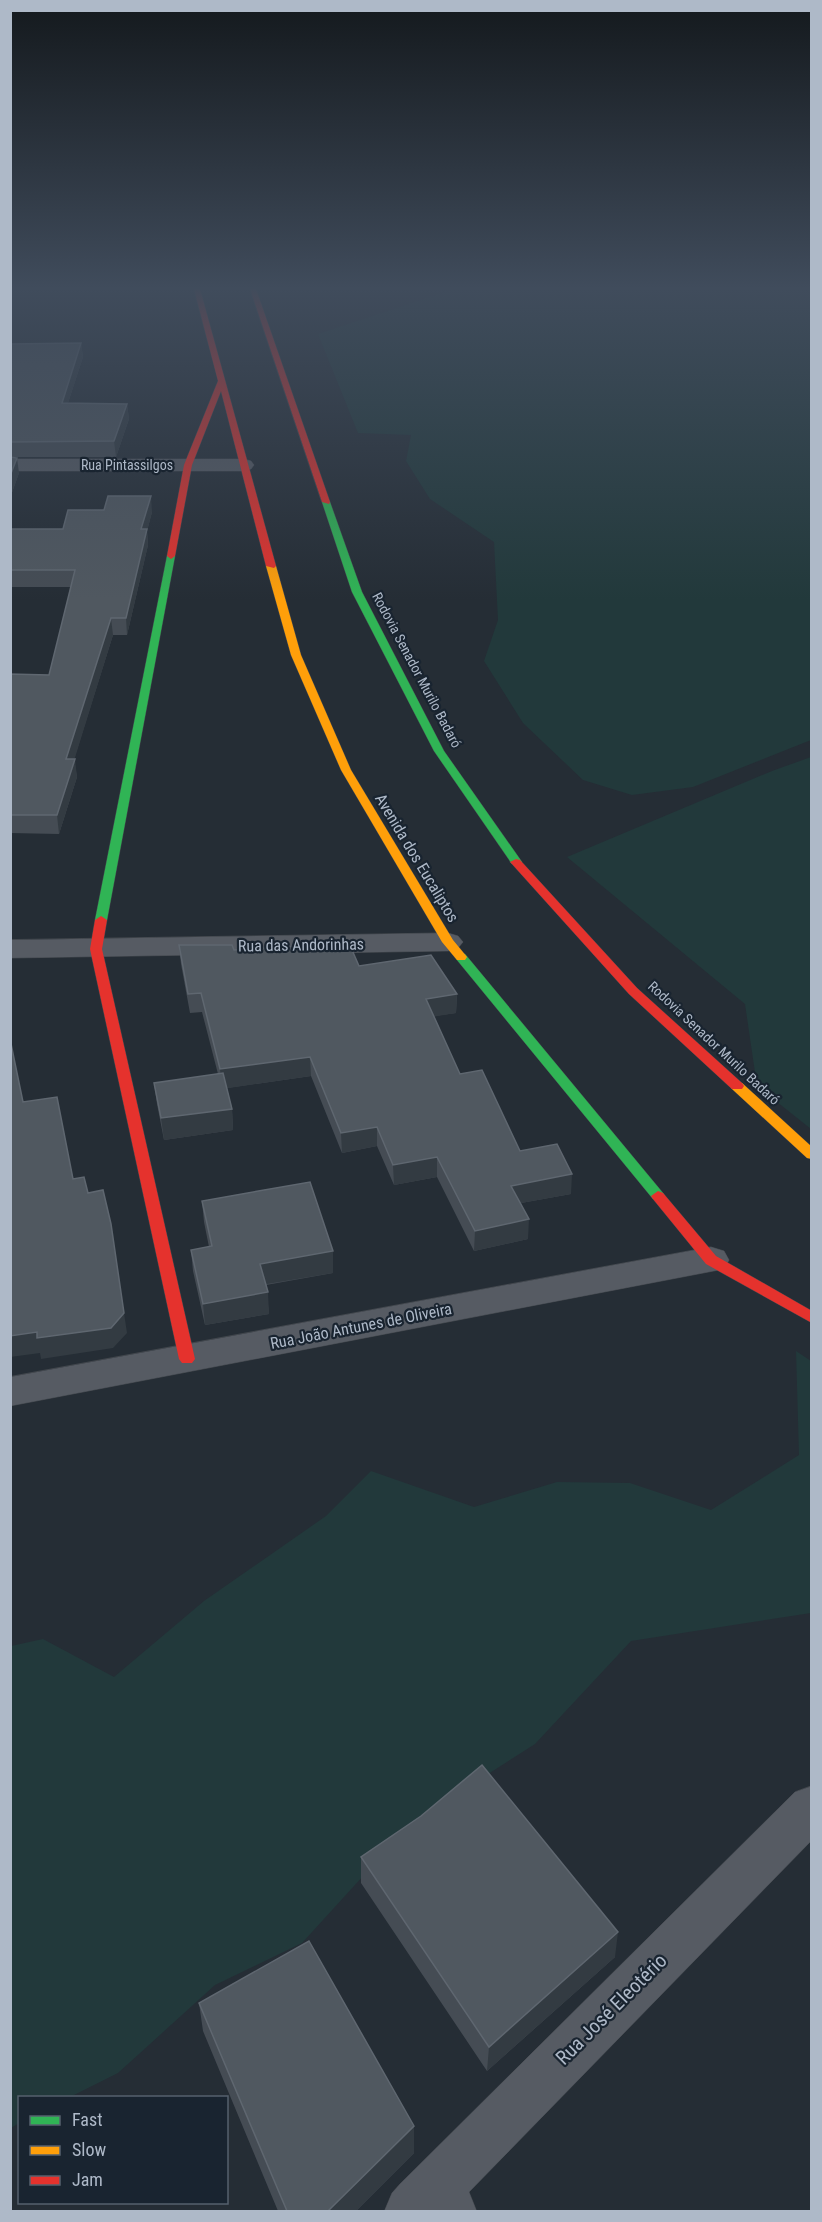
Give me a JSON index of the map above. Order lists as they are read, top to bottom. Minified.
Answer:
{"streets":{"street":["Rua Pintassilgos","Rodovia Senador Murilo Badaró","Avenida dos Eucaliptos","Rua das Andorinhas","Rua João Antunes de Oliveira","Rua José Eleotério"]},"crossings":[["Rua Pintassilgos","Avenida dos Eucaliptos"],["Avenida dos Eucaliptos","Rua das Andorinhas"],["Avenida dos Eucaliptos","Rua João Antunes de Oliveira"]],"legend":["Fast","Slow","Jam"]}
